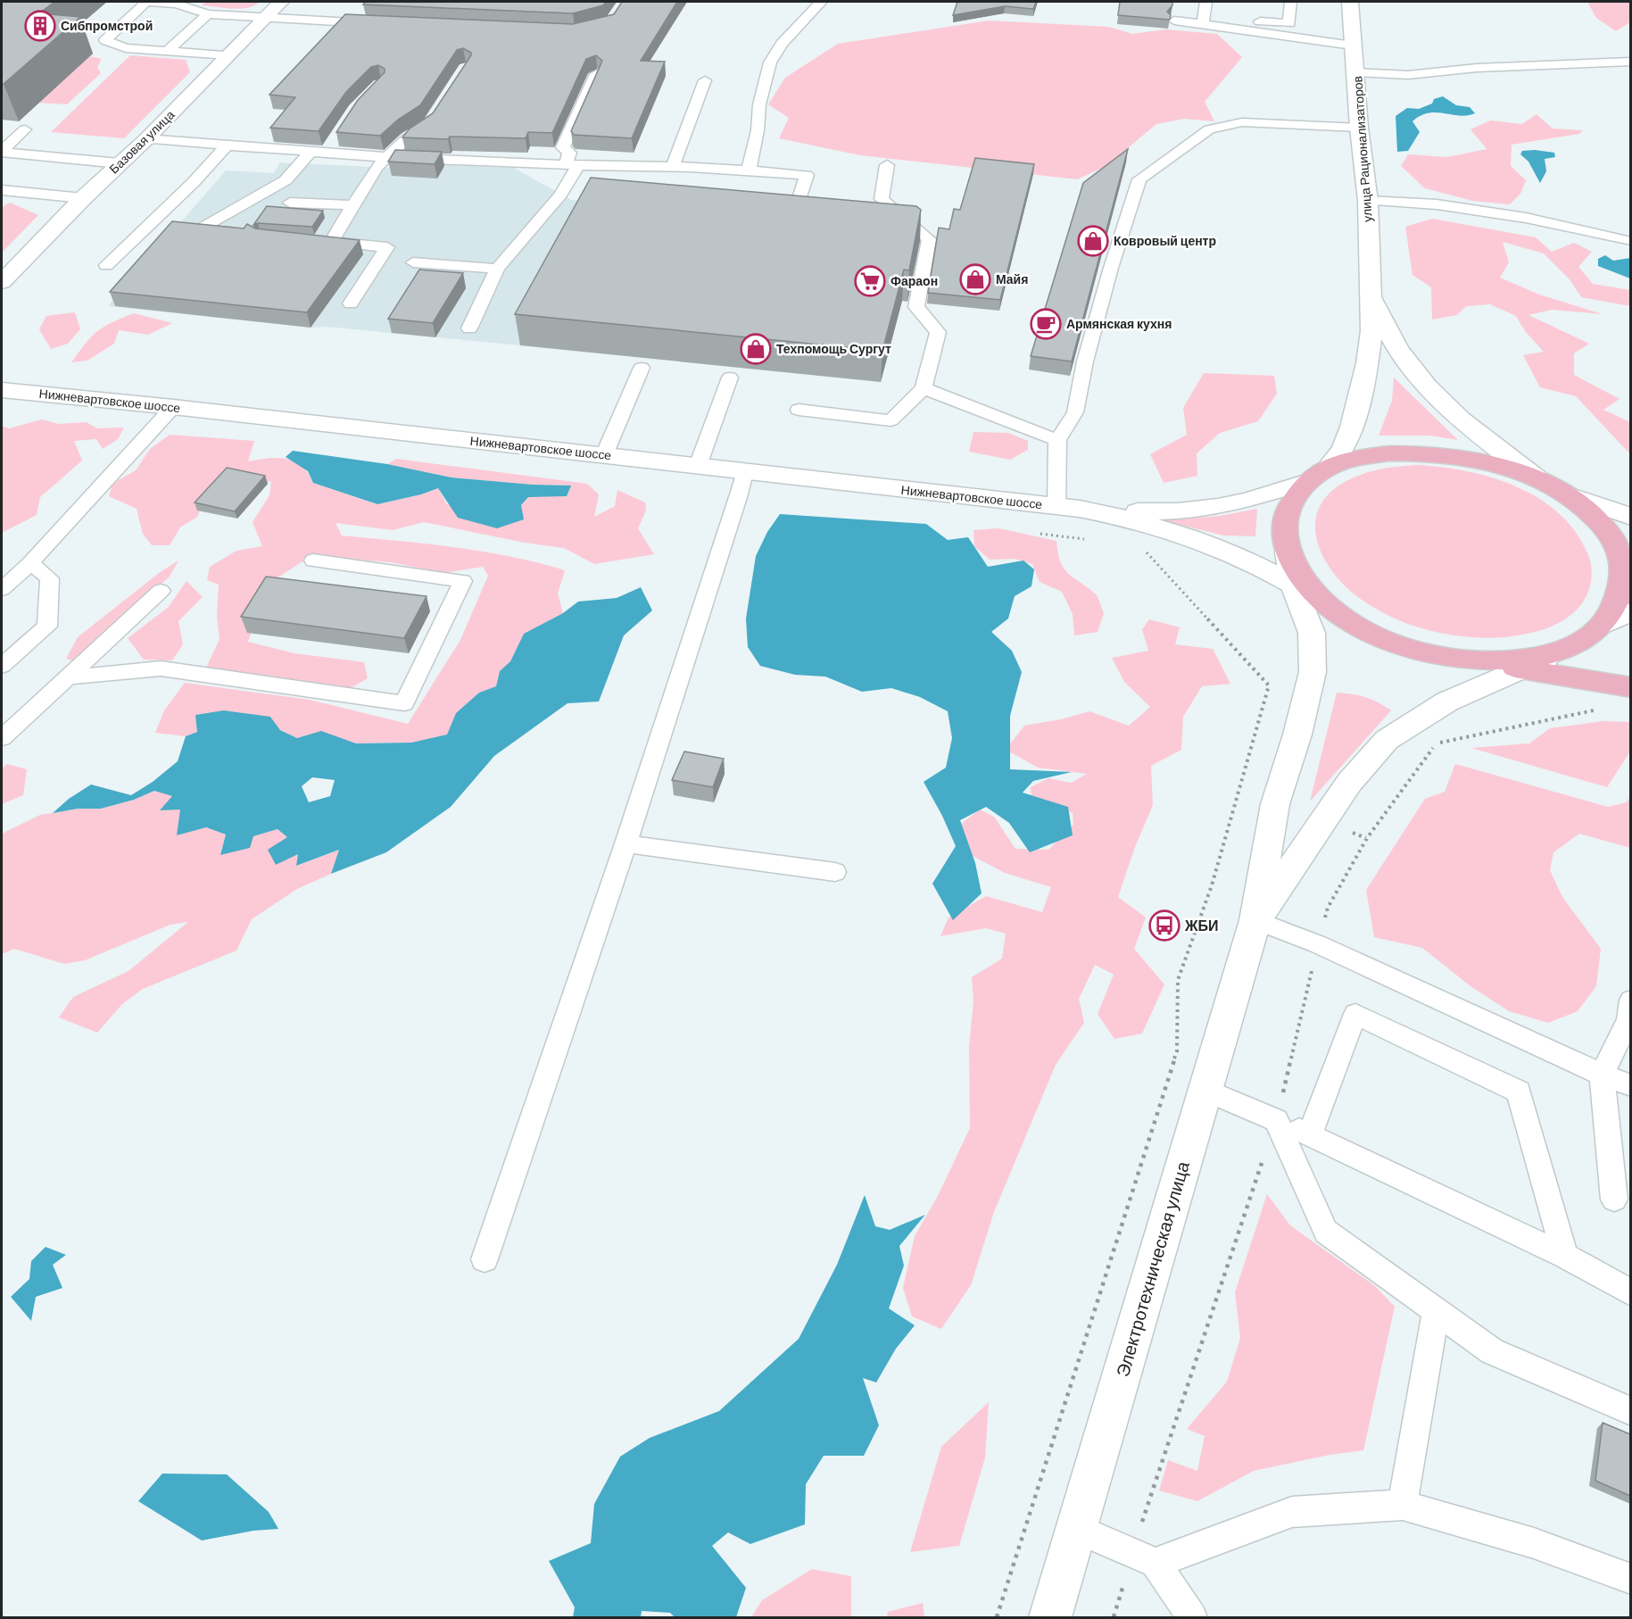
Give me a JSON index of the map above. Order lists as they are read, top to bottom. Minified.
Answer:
{"streets":{"main road":["Базовая улица","улица Рационализаторов","Нижневартовское шоссе","Электротехническая улица"]},"places":{"building":["Сибпромстрой"],"shop":["Ковровый центр","Майя","Техпомощь Сургут"],"supermarket":["Фараон"],"cafe":["Армянская кухня"],"bus stop":["ЖБИ"]}}
